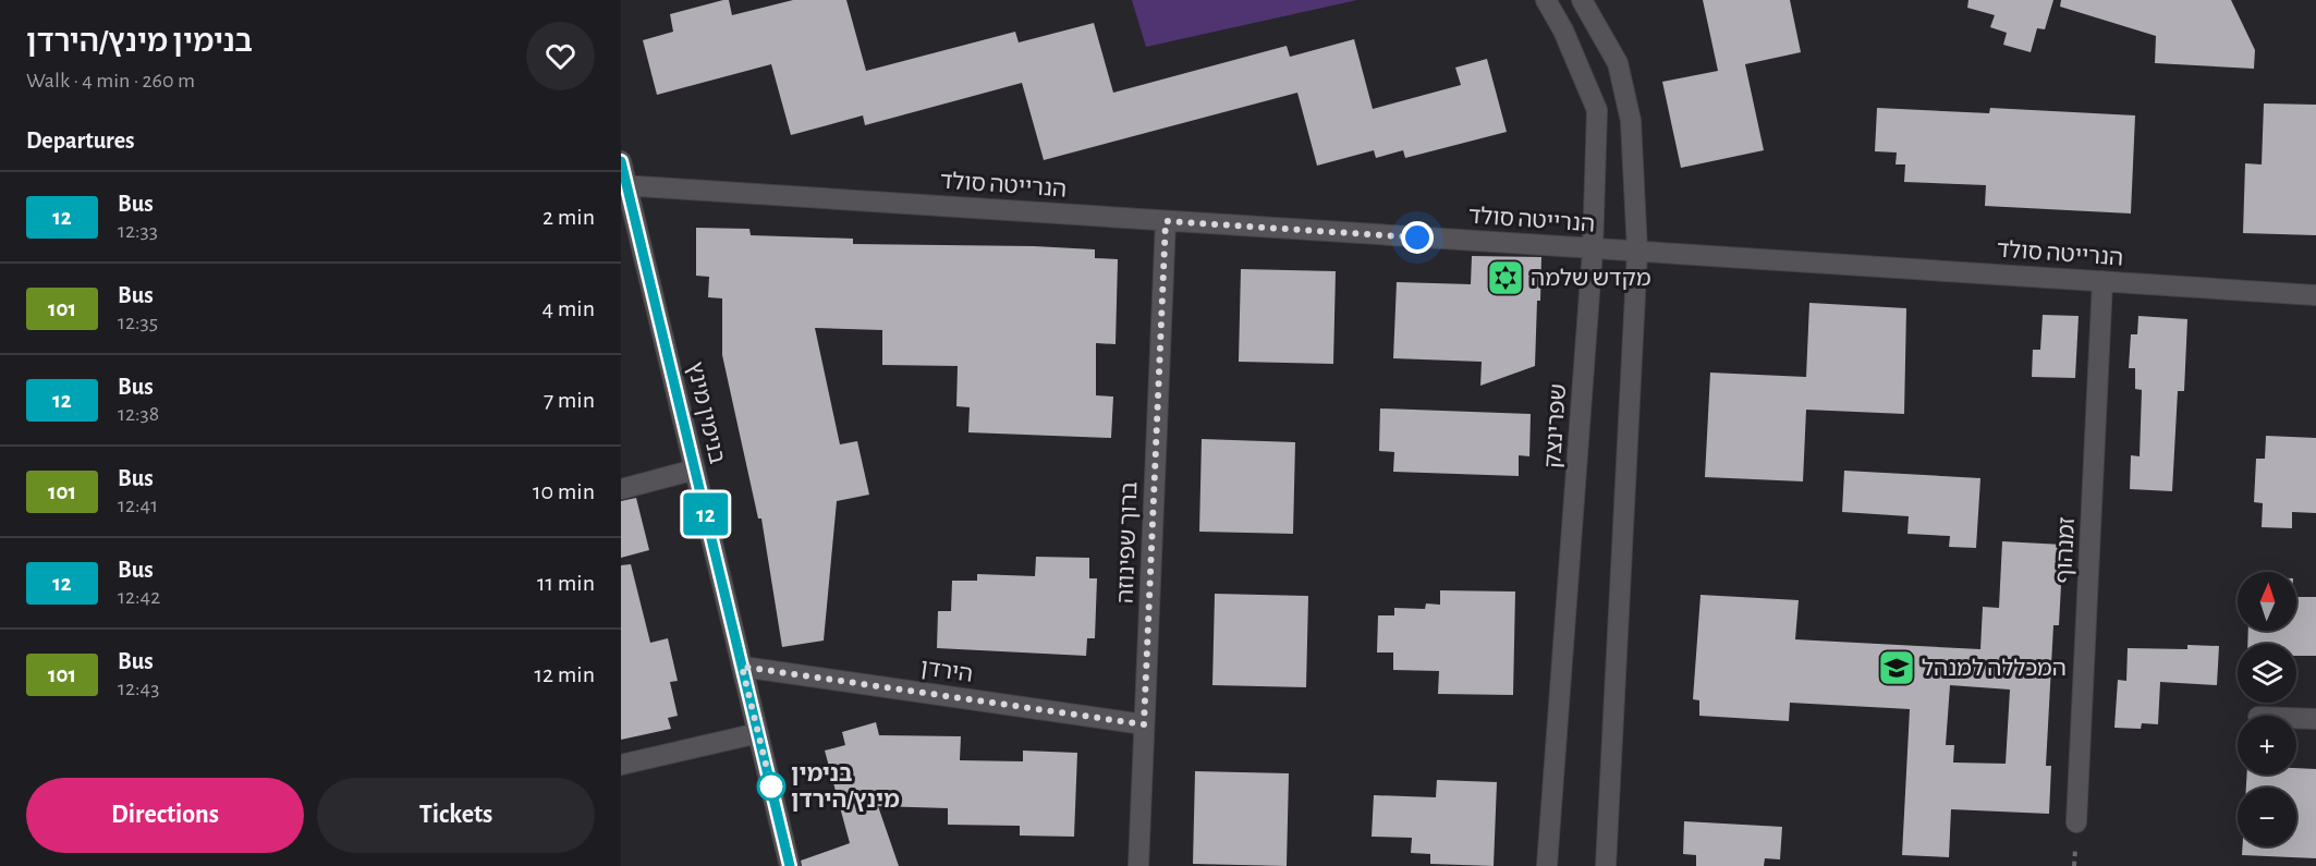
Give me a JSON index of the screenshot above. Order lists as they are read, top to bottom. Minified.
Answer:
{"streets":{"street":["הנרייטה סולד","בנימין מינץ","שפרינצק","ברוך שפינוזה","זמנהוף","הירדן"]},"crossings":[["הנרייטה סולד","בנימין מינץ"],["הנרייטה סולד","שפרינצק"],["הנרייטה סולד","ברוך שפינוזה"],["הנרייטה סולד","זמנהוף"],["בנימין מינץ","הירדן"],["ברוך שפינוזה","הירדן"]],"places":{"synagogue":["מקדש שלמה"],"school or university":["המכללה למנהל"],"other":["בנימין מינץ/הירדן"]},"lines":["bus line 12"],"north":"top","page":{"heading":[["בנימין מינץ/הירדן","Walk · 4 min · 260 m"],"Departures"],"on_map":"12","list":[{"mark":"12","name":"Bus","note":"12:33","value":"2 min"},{"mark":"101","name":"Bus","note":"12:35","value":"4 min"},{"mark":"12","name":"Bus","note":"12:38","value":"7 min"},{"mark":"101","name":"Bus","note":"12:41","value":"10 min"},{"mark":"12","name":"Bus","note":"12:42","value":"11 min"},{"mark":"101","name":"Bus","note":"12:43","value":"12 min"}],"map_buttons":["+","−"],"buttons":["Directions","Tickets"]}}
